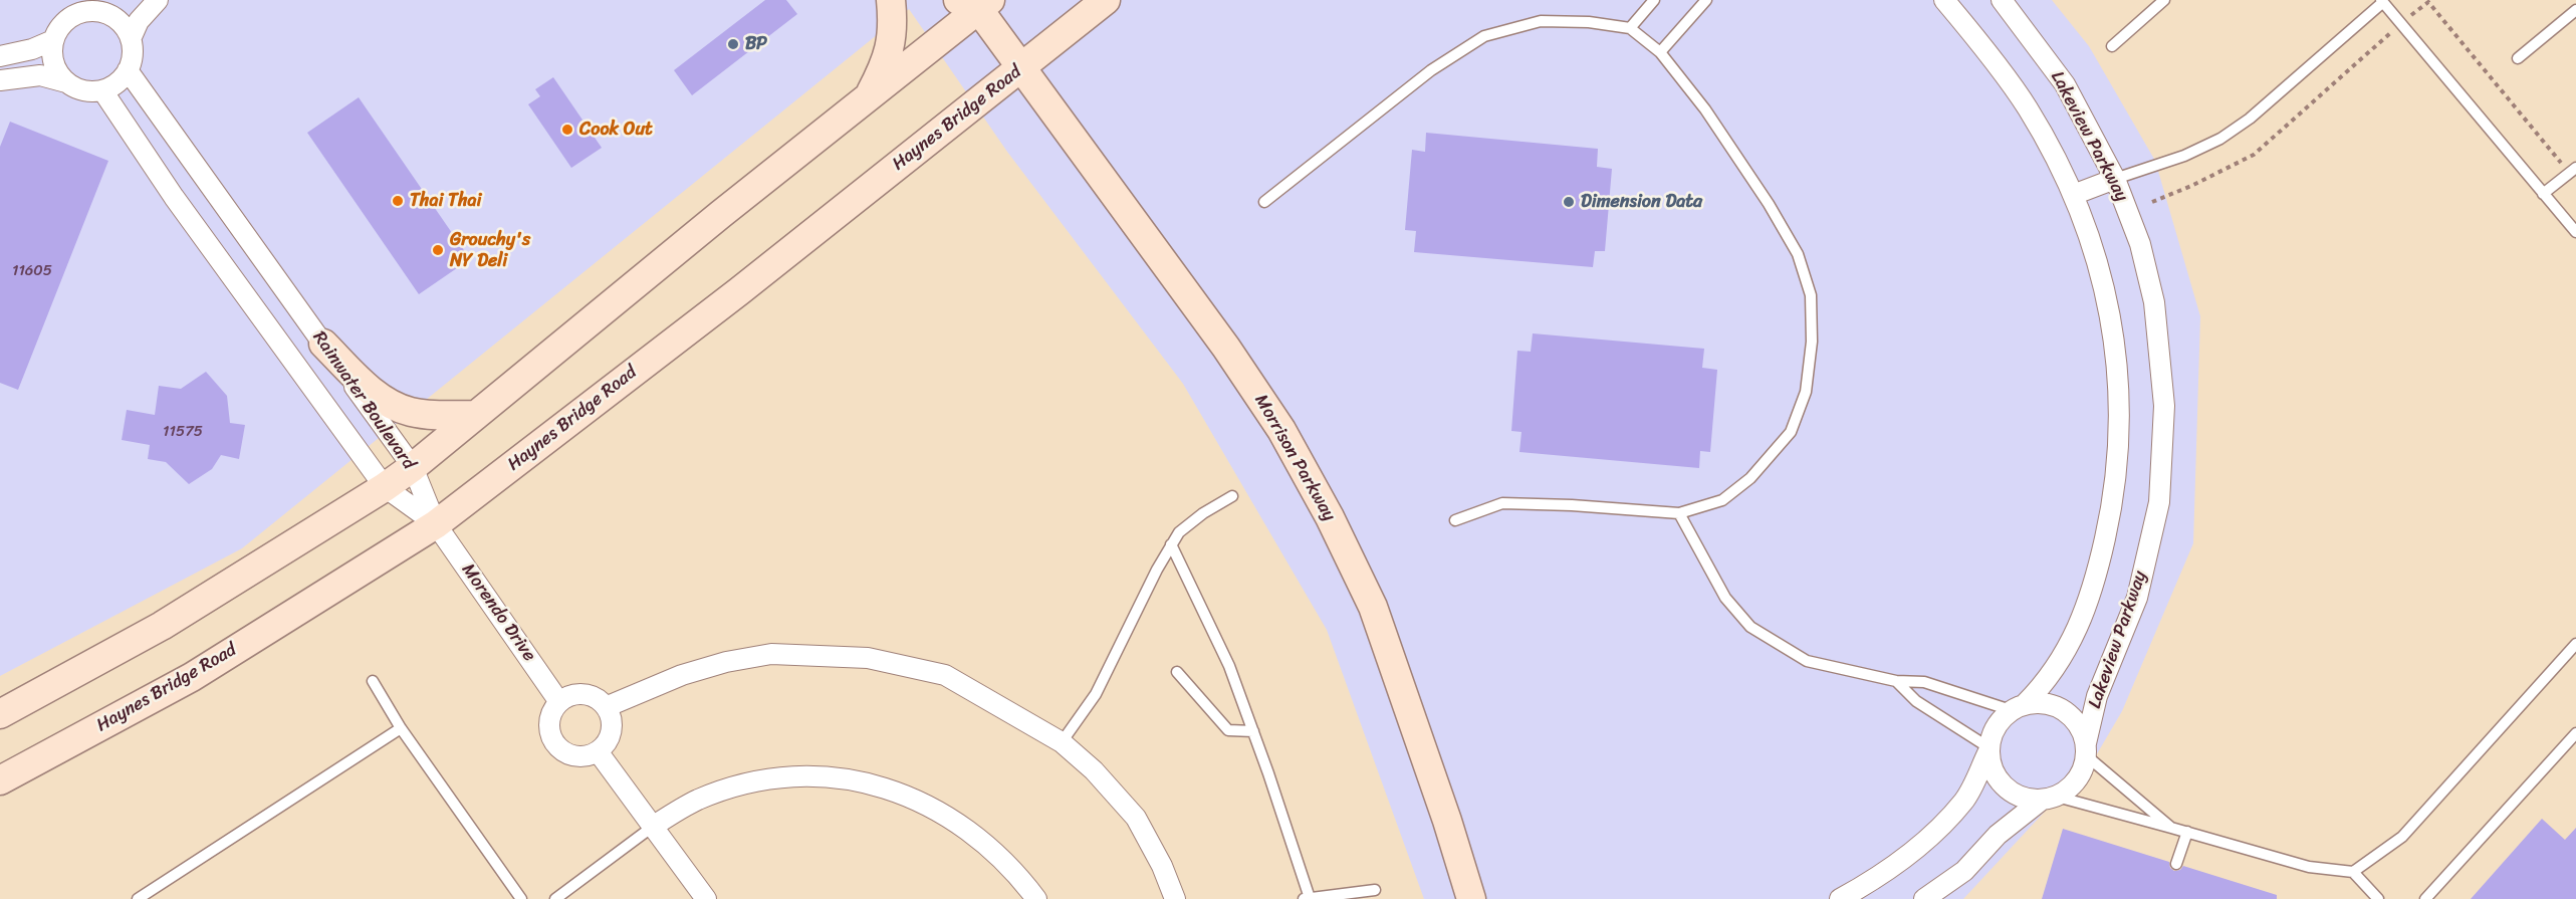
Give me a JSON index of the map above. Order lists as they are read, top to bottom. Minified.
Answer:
{"streets":{"main road":["Haynes Bridge Road","Morrison Parkway"],"street":["Lakeview Parkway","Rainwater Boulevard","Morendo Drive"]},"crossings":[["Haynes Bridge Road","Rainwater Boulevard"],["Haynes Bridge Road","Morrison Parkway"],["Haynes Bridge Road","Morendo Drive"],["Rainwater Boulevard","Morendo Drive"]],"places":["BP","Cook Out","Thai Thai","Dimension Data","Grouchy's NY Deli"],"house_numbers":["11605","11575"]}
